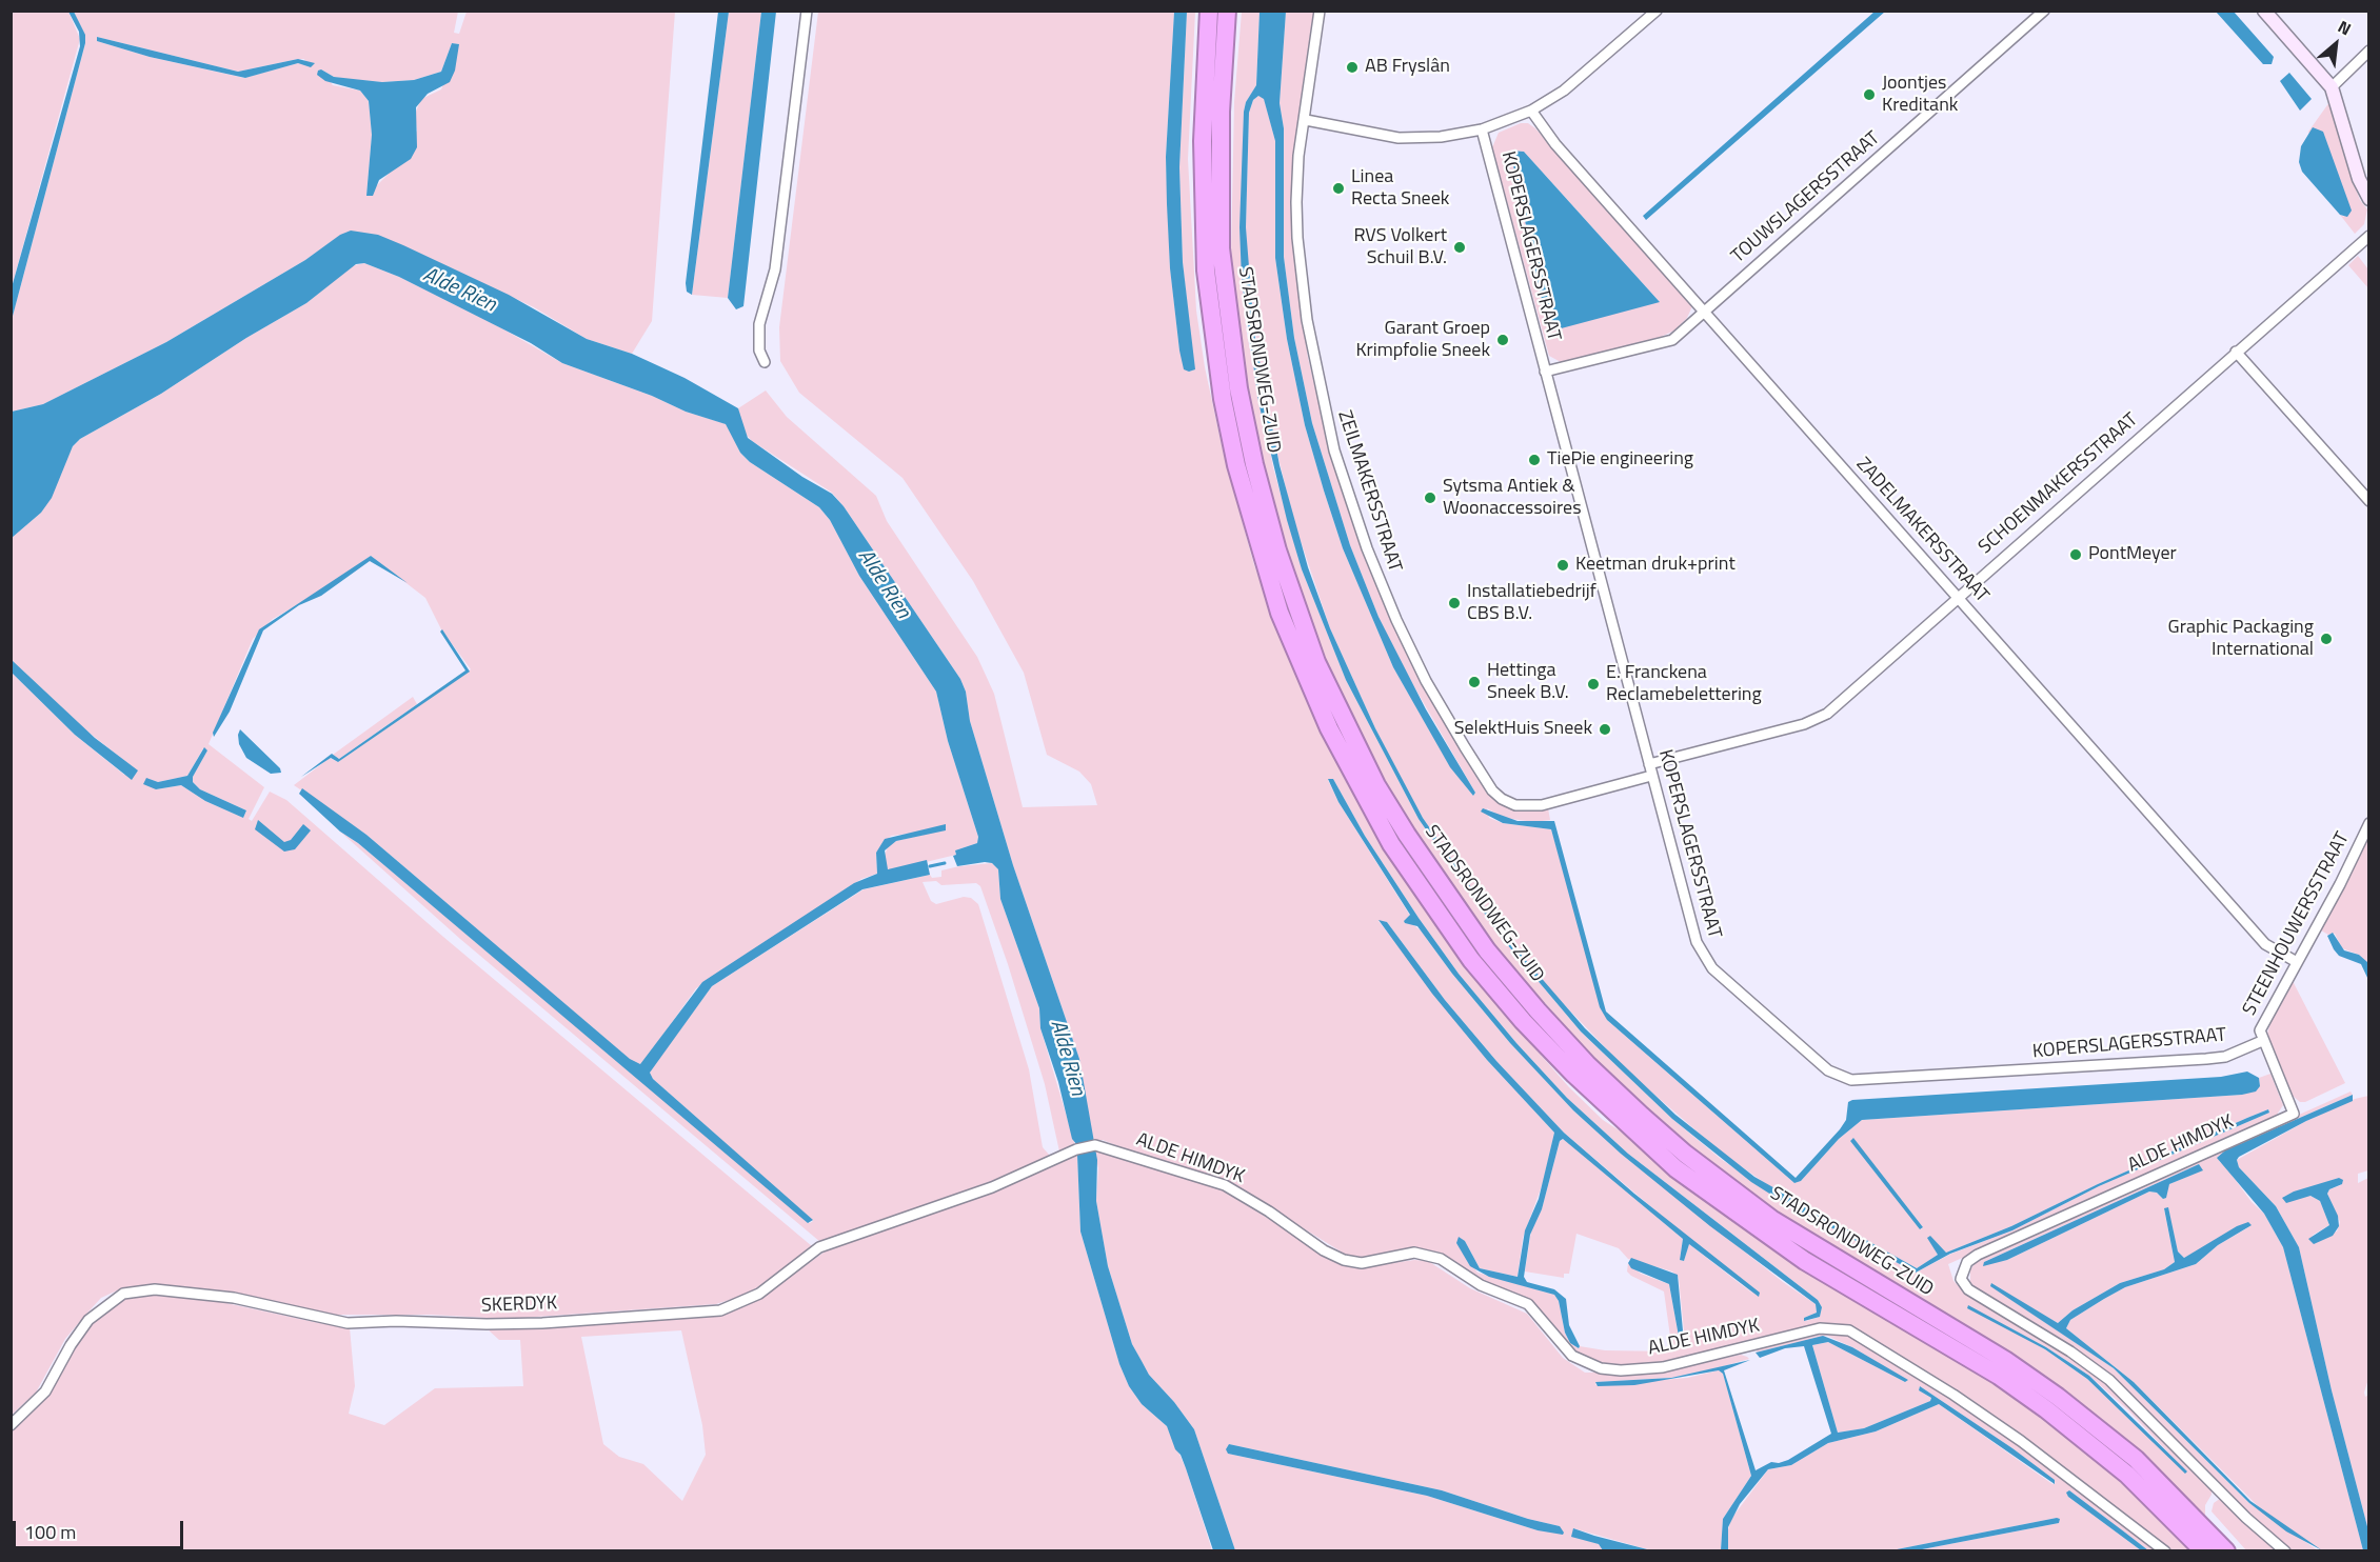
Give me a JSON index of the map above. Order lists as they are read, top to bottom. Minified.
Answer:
{"streets":{"highway":["STADSRONDWEG-ZUID"],"street":["TOUWSLAGERSSTRAAT","KOPERSLAGERSSTRAAT","SCHOENMAKERSSTRAAT","ZEILMAKERSSTRAAT","ZADELMAKERSSTRAAT","STEENHOUWERSSTRAAT","ALDE HIMDYK","SKERDYK"]},"crossings":[["TOUWSLAGERSSTRAAT","KOPERSLAGERSSTRAAT"],["TOUWSLAGERSSTRAAT","ZADELMAKERSSTRAAT"],["KOPERSLAGERSSTRAAT","SCHOENMAKERSSTRAAT"],["KOPERSLAGERSSTRAAT","ZEILMAKERSSTRAAT"],["KOPERSLAGERSSTRAAT","ZADELMAKERSSTRAAT"],["KOPERSLAGERSSTRAAT","STEENHOUWERSSTRAAT"],["KOPERSLAGERSSTRAAT","ALDE HIMDYK"],["SCHOENMAKERSSTRAAT","ZADELMAKERSSTRAAT"],["ZADELMAKERSSTRAAT","STEENHOUWERSSTRAAT"],["STEENHOUWERSSTRAAT","ALDE HIMDYK"],["ALDE HIMDYK","SKERDYK"]],"water":["Alde Rien"],"places":["AB Fryslân","Joontjes Kreditank","Linea Recta Sneek","RVS Volkert Schuil B.V.","Garant Groep Krimpfolie Sneek","TiePie engineering","Sytsma Antiek & Woonaccessoires","PontMeyer","Keetman druk+print","Installatiebedrijf CBS B.V.","Graphic Packaging International","Hettinga Sneek B.V.","E. Franckena Reclamebelettering","SelektHuis Sneek"],"scale_bar":"100 m","north":"top right"}
